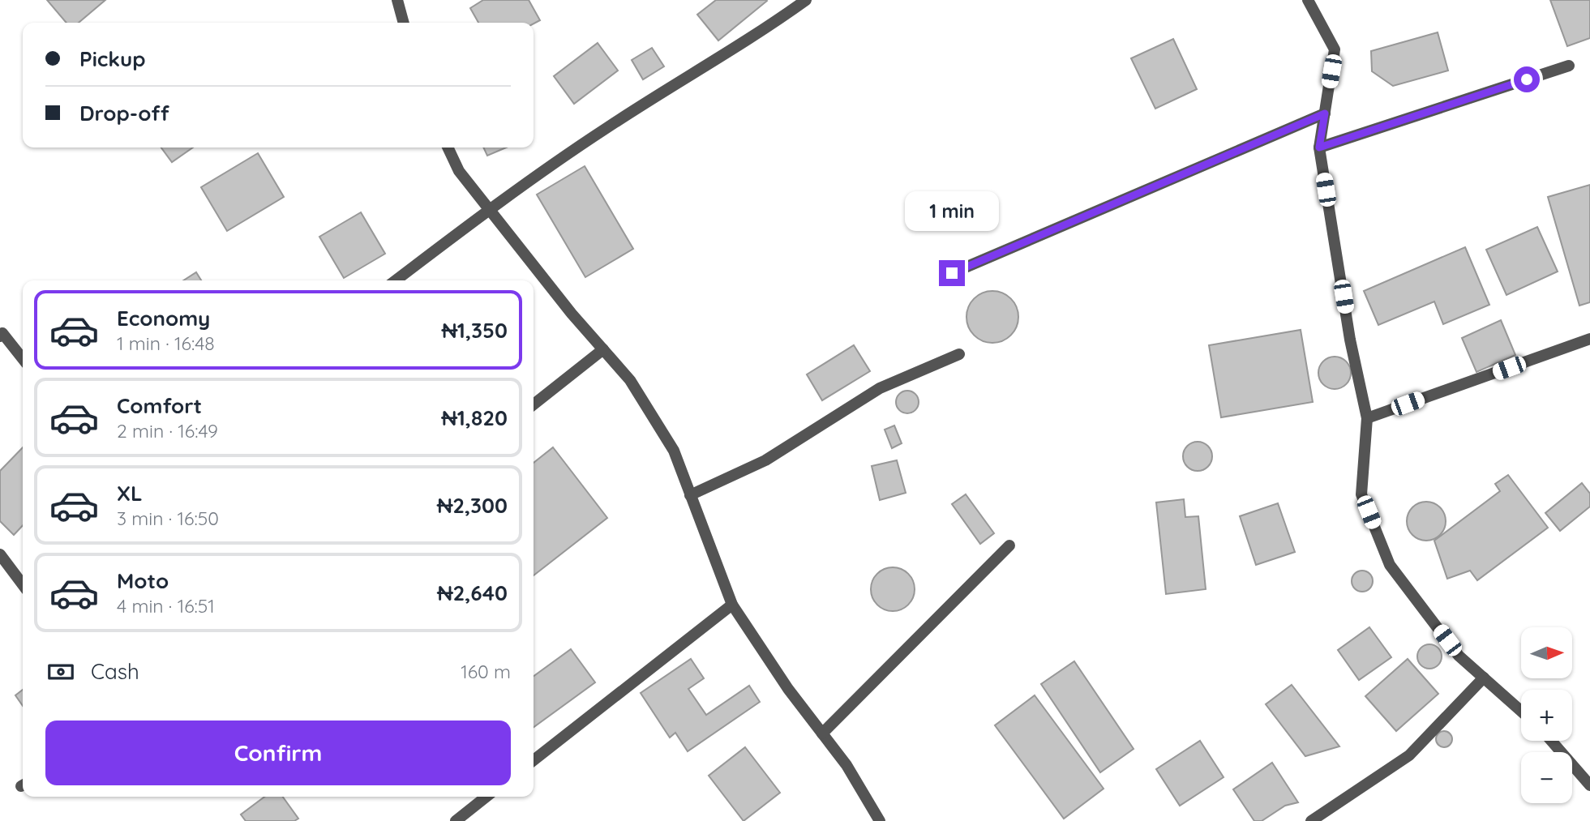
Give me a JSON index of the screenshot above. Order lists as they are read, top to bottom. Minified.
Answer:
{"north":"right","page":{"banner":["Pickup","Drop-off"],"bubble":"1 min","list":[{"name":"Economy","note":"1 min · 16:48","value":"₦1,350"},{"name":"Comfort","note":"2 min · 16:49","value":"₦1,820"},{"name":"XL","note":"3 min · 16:50","value":"₦2,300"},{"name":"Moto","note":"4 min · 16:51","value":"₦2,640"}],"map_buttons":["+","−"],"pay":["Cash","160 m"],"buttons":"Confirm"}}
